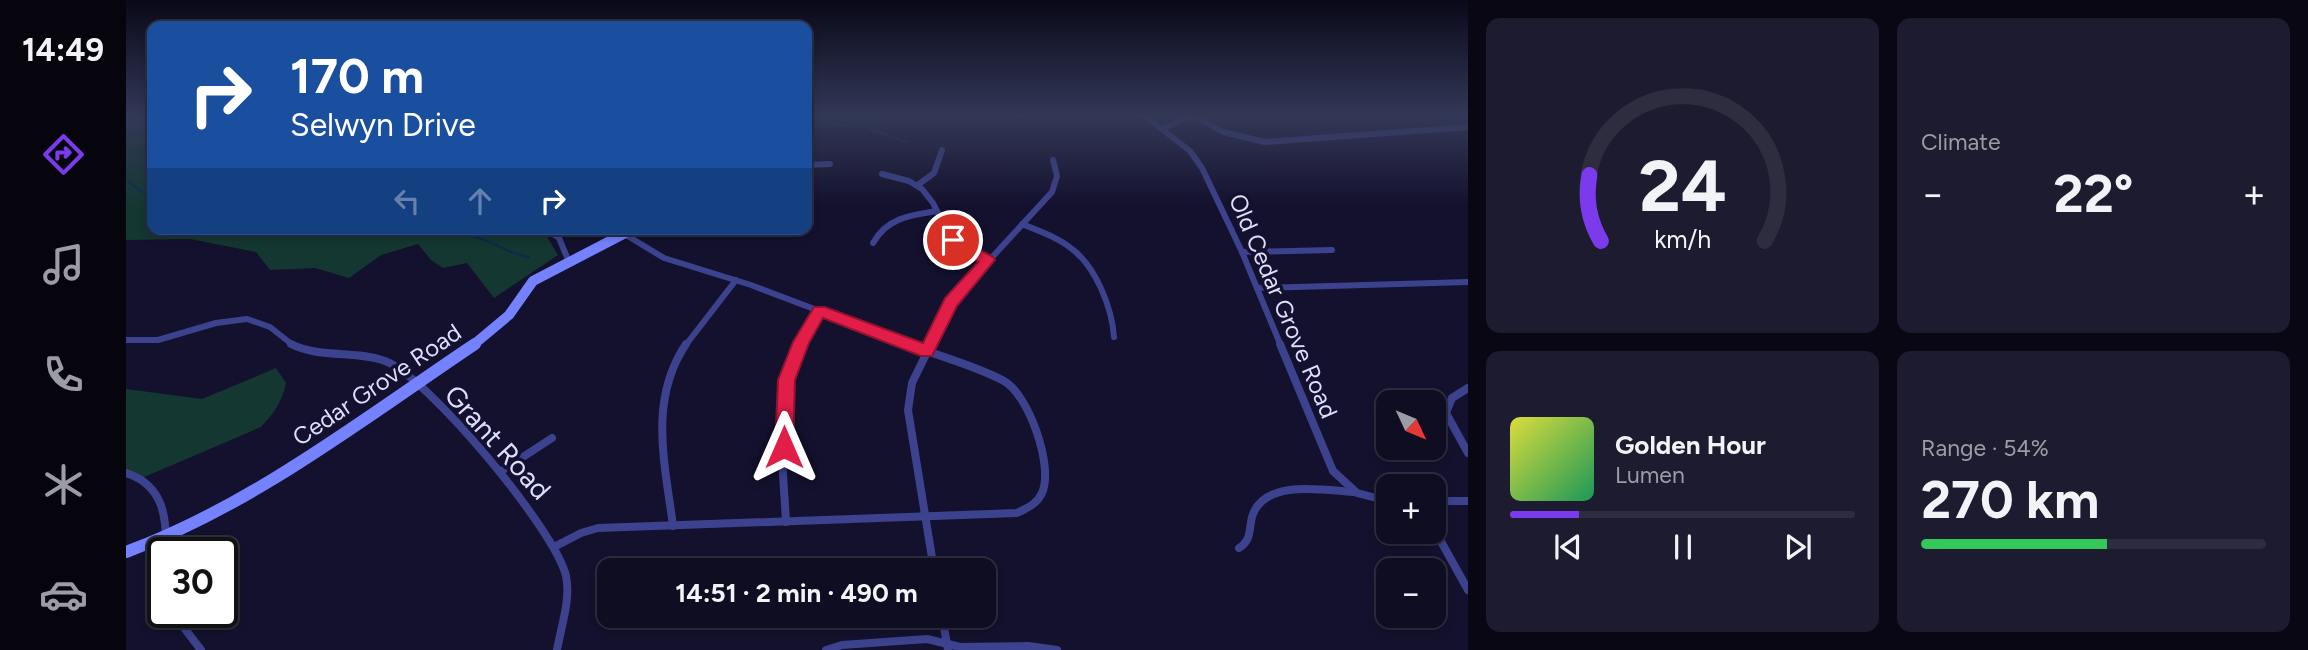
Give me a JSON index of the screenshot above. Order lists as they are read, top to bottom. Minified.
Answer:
{"streets":{"street":["Old Cedar Grove Road","Cedar Grove Road","Grant Road"]},"crossings":[["Cedar Grove Road","Grant Road"]],"north":"bottom right","page":{"tabs":"14:49","tile":["Climate",["Range · 54%","270 km"]],"turn":["170 m","Selwyn Drive"],"heat":["−","22°","+"],"map_buttons":["+","−"],"song":["Golden Hour","Lumen"],"limit":"30","trip":"14:51 · 2 min · 490 m","gauge":["24","km/h"]}}
